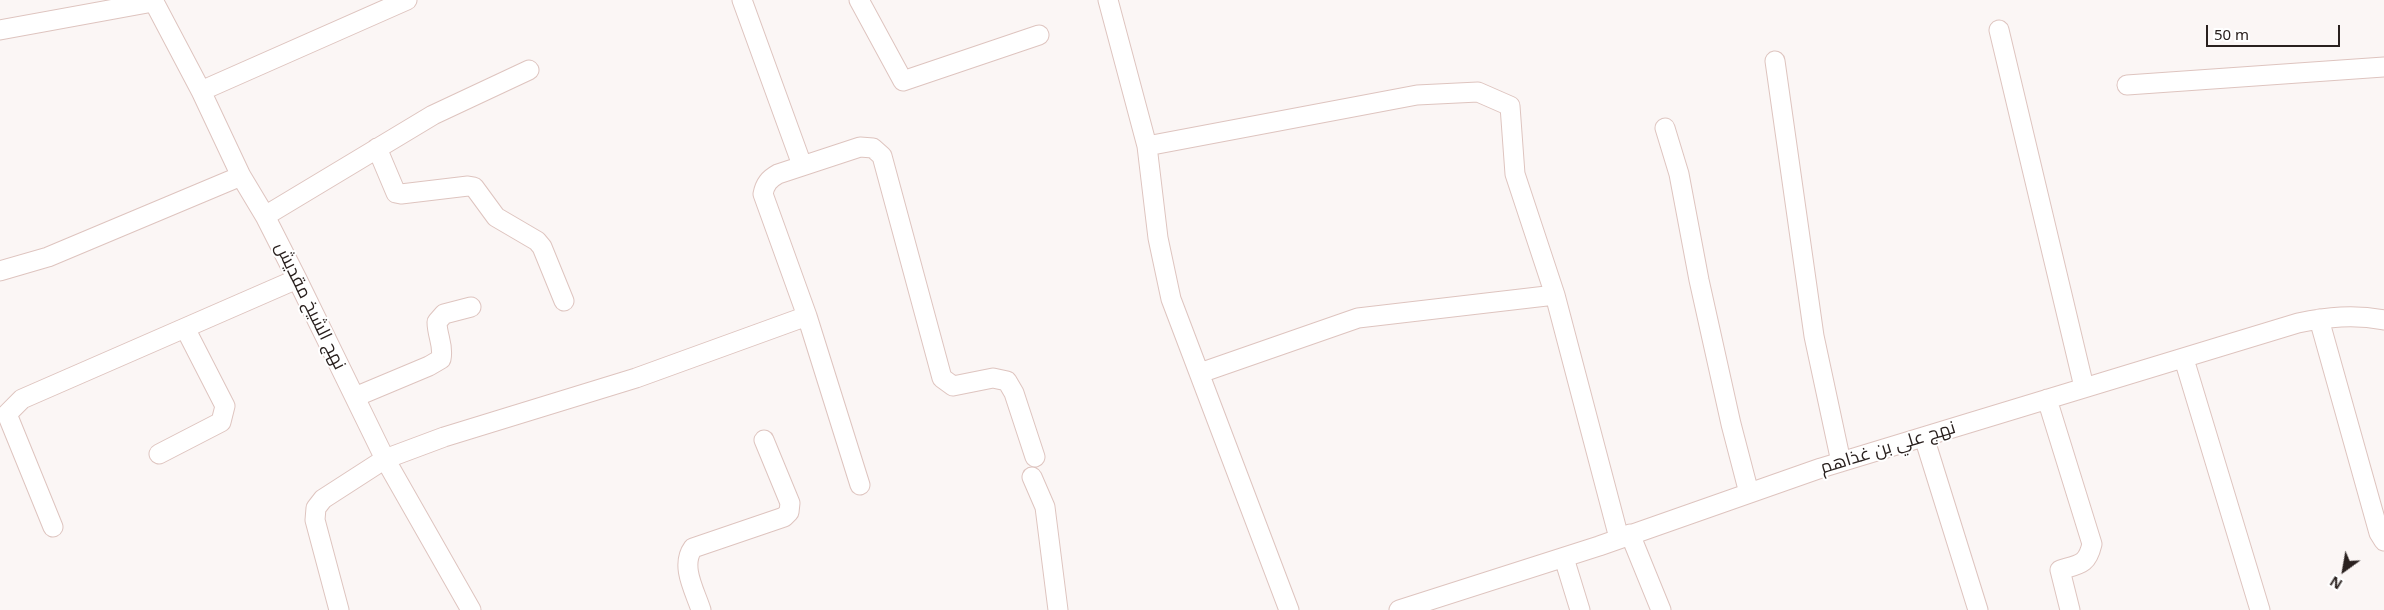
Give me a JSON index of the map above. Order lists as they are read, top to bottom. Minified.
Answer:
{"streets":{"street":["نهج الشيخ مقديش","نهج علي بن غذاهم"]},"scale_bar":"50 m","north":"bottom left"}
